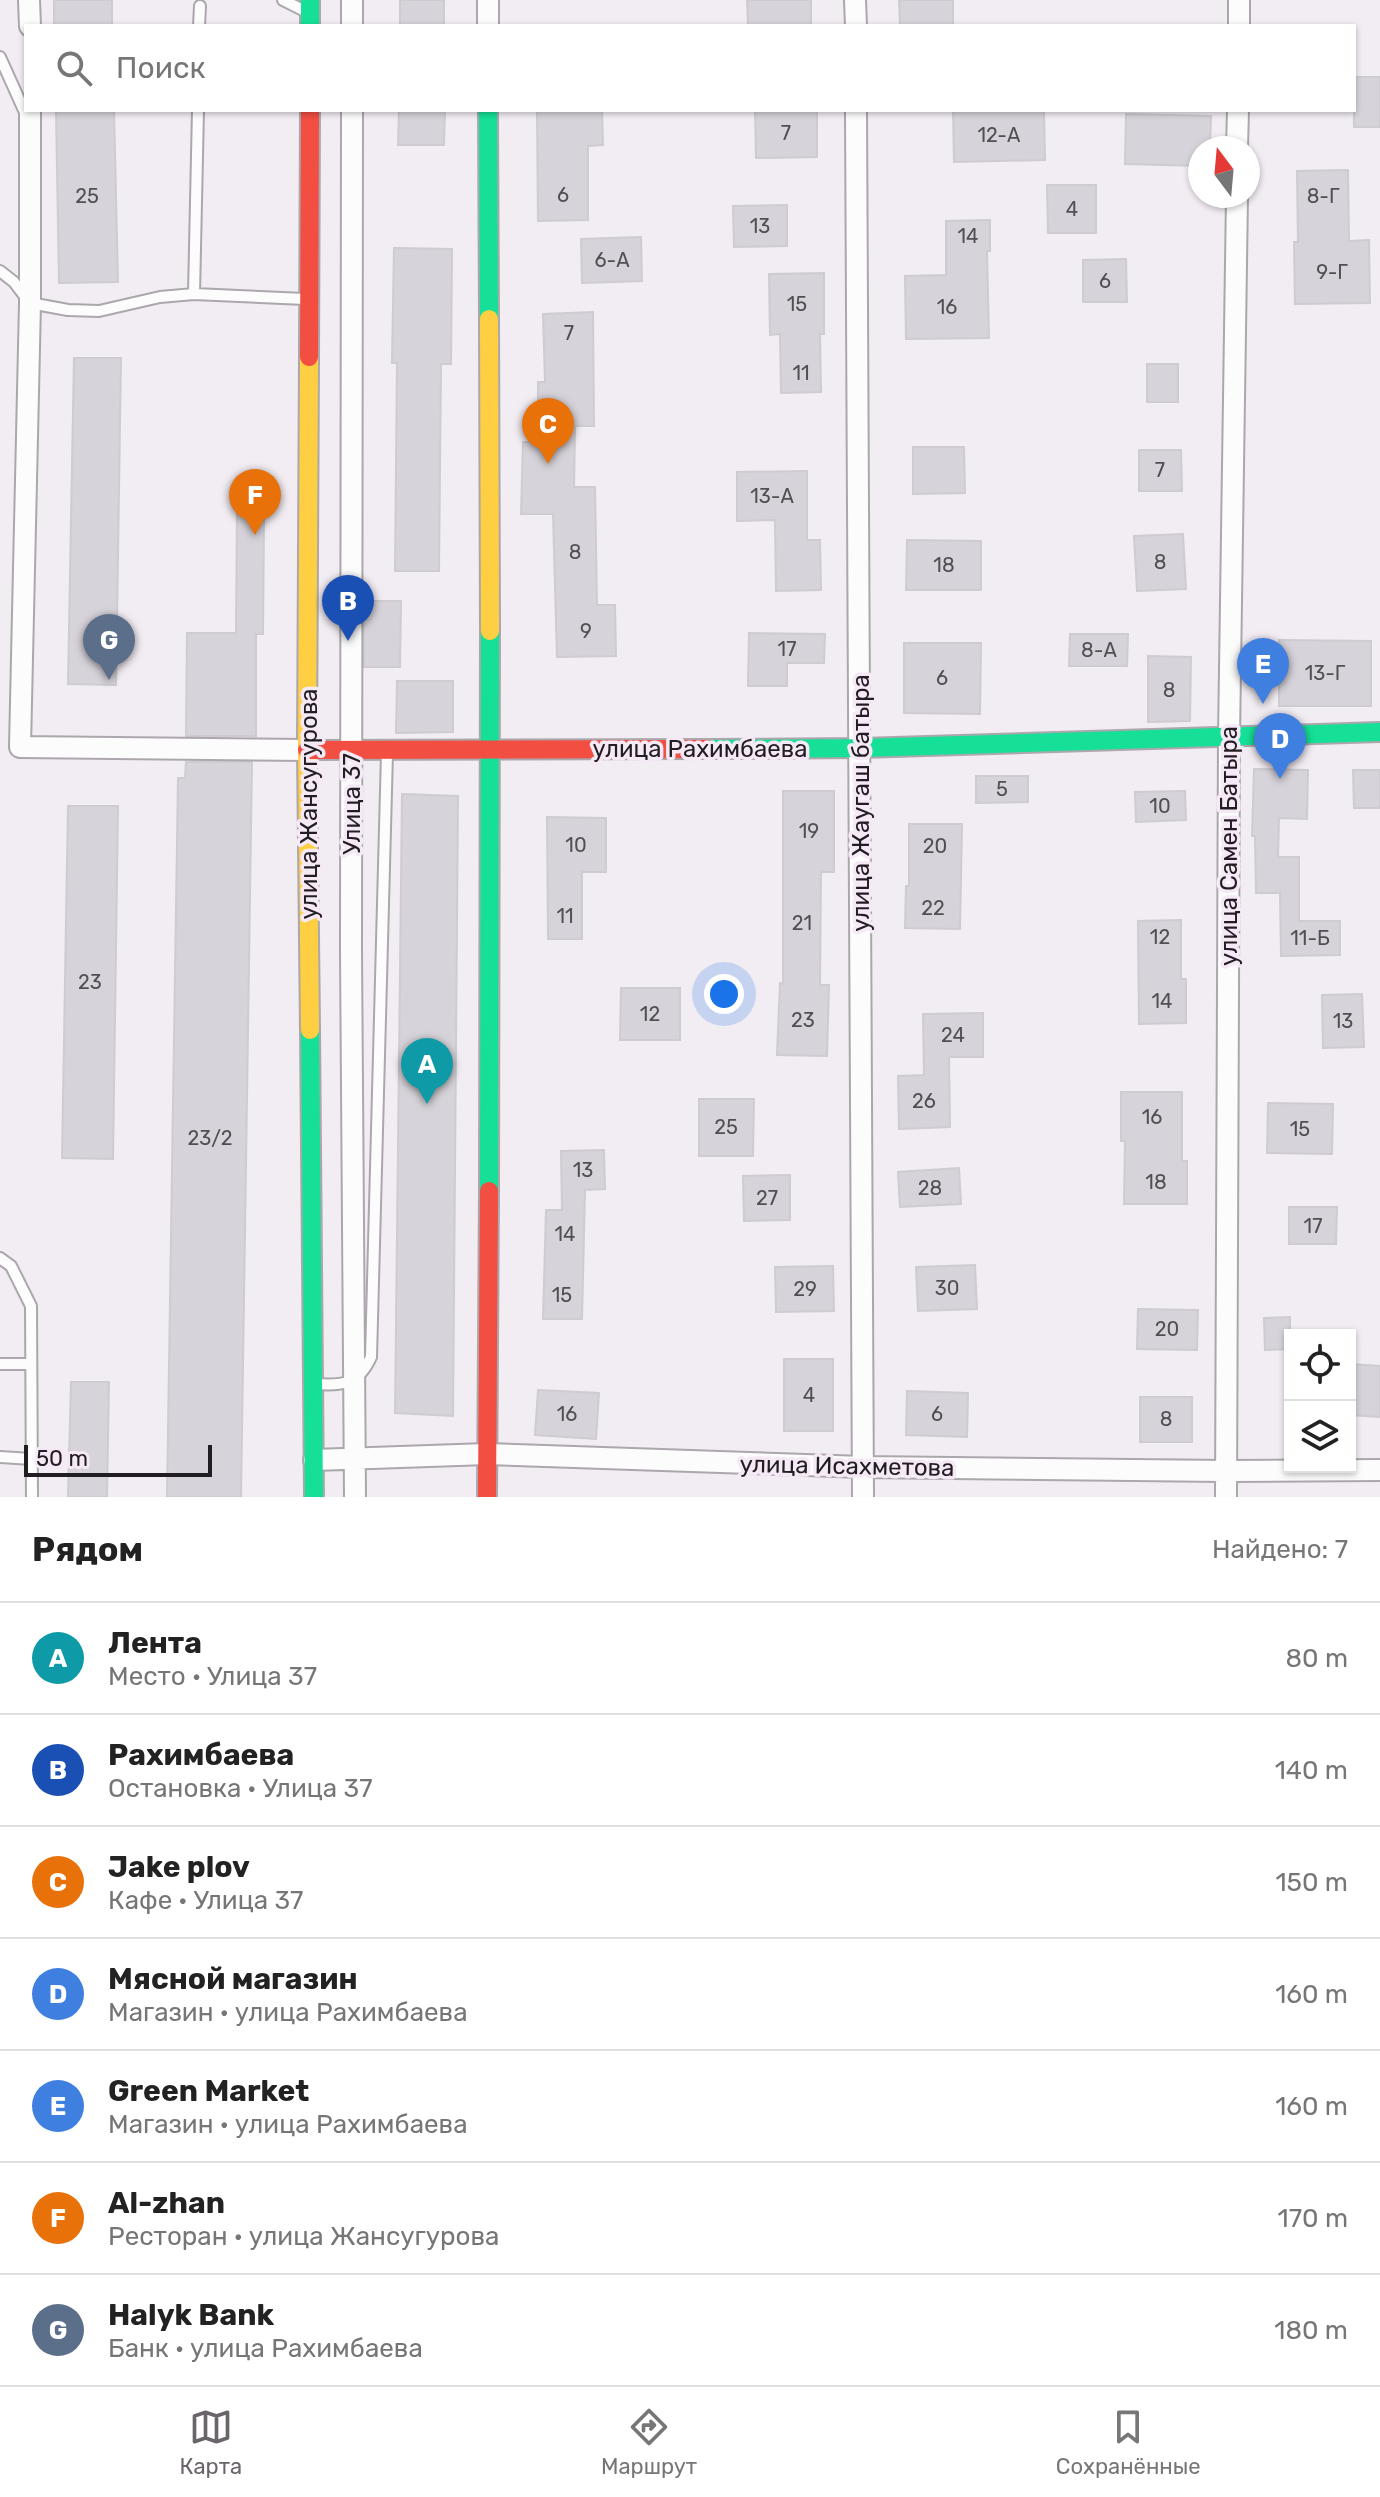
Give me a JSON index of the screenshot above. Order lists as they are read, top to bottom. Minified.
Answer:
{"streets":{"street":["улица Рахимбаева","улица Жаугаш батыра","улица Жансугурова","Улица 37","улица Самен Батыра","улица Исахметова"]},"crossings":[["улица Рахимбаева","улица Жаугаш батыра"],["улица Рахимбаева","улица Жансугурова"],["улица Рахимбаева","улица Самен Батыра"],["улица Жаугаш батыра","улица Исахметова"],["улица Жансугурова","улица Исахметова"],["улица Самен Батыра","улица Исахметова"]],"house_numbers":["7","12-А","6","25","8-Г","4","13","14","6-А","9-Г","6","15","16","7","11","7","13-А","8","8","18","9","17","8-А","13-Г","6","8","5","10","19","10","20","22","11","21","12","11-Б","23","14","12","23","13","24","26","16","25","15","23/2","13","18","28","27","17","14","30","29","15","20","4","16","6","8"],"scale_bar":"50 m","north":"top","page":{"search":"Поиск","pins":["C","F","B","G","E","D","A"],"scale":"50 m","heading":["Рядом","Найдено: 7"],"list":[{"mark":"A","name":"Лента","note":"Место · Улица 37","value":"80 m"},{"mark":"B","name":"Рахимбаева","note":"Остановка · Улица 37","value":"140 m"},{"mark":"C","name":"Jake plov","note":"Кафе · Улица 37","value":"150 m"},{"mark":"D","name":"Мясной магазин","note":"Магазин · улица Рахимбаева","value":"160 m"},{"mark":"E","name":"Green Market","note":"Магазин · улица Рахимбаева","value":"160 m"},{"mark":"F","name":"Al-zhan","note":"Ресторан · улица Жансугурова","value":"170 m"},{"mark":"G","name":"Halyk Bank","note":"Банк · улица Рахимбаева","value":"180 m"}],"nav":["Карта","Маршрут","Сохранённые"]}}
